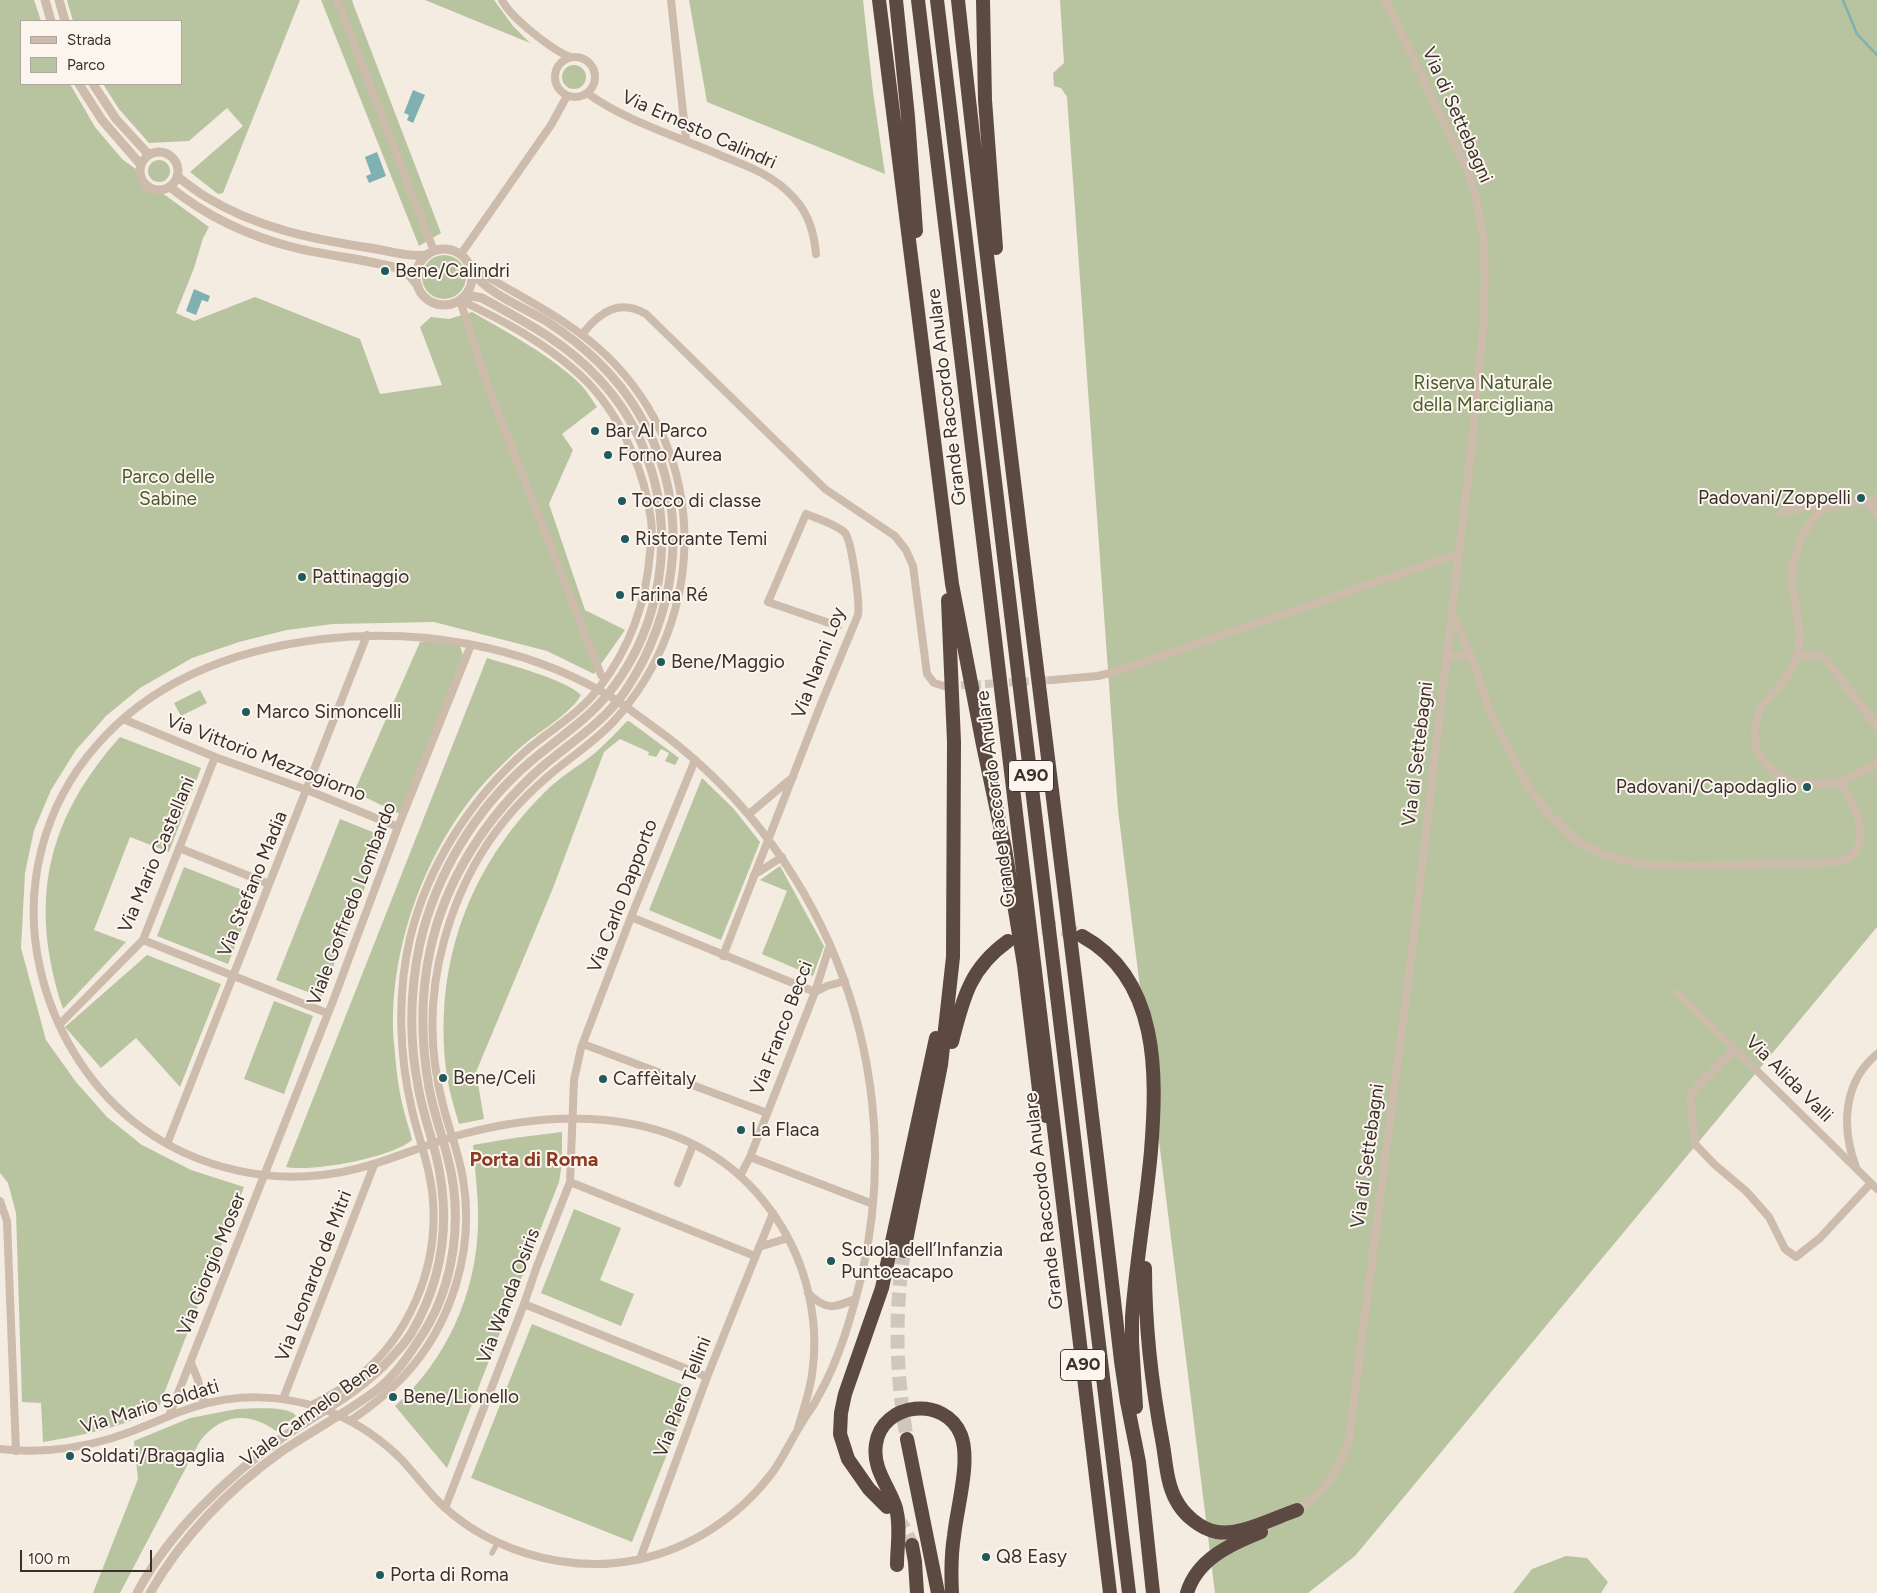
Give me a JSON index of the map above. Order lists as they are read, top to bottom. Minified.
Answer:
{"streets":{"highway":["Grande Raccordo Anulare","A90"],"street":["Via di Settebagni","Via Ernesto Calindri","Via Nanni Loy","Via Vittorio Mezzogiorno","Via Mario Castellani","Via Stefano Madia","Via Carlo Dapporto","Viale Goffredo Lombardo","Via Franco Becci","Via Alida Valli","Via Giorgio Moser","Via Leonardo de Mitri","Via Wanda Osiris","Via Piero Tellini","Via Mario Soldati","Viale Carmelo Bene"]},"crossings":[["Via Vittorio Mezzogiorno","Via Mario Castellani"],["Via Vittorio Mezzogiorno","Via Stefano Madia"],["Via Vittorio Mezzogiorno","Viale Goffredo Lombardo"],["Via Carlo Dapporto","Via Wanda Osiris"],["Viale Goffredo Lombardo","Via Giorgio Moser"],["Via Giorgio Moser","Via Mario Soldati"],["Via Leonardo de Mitri","Via Mario Soldati"],["Via Wanda Osiris","Via Mario Soldati"],["Via Piero Tellini","Via Mario Soldati"],["Via Mario Soldati","Viale Carmelo Bene"]],"districts":["Porta di Roma"],"parks":["Riserva Naturale della Marcigliana","Parco delle Sabine"],"places":["Bene/Calindri","Bar Al Parco","Forno Aurea","Padovani/Zoppelli","Tocco di classe","Ristorante Temi","Pattinaggio","Farina Ré","Bene/Maggio","Marco Simoncelli","Padovani/Capodaglio","Bene/Celi","Caffèitaly","La Flaca","Scuola dell’Infanzia Puntoeacapo","Bene/Lionello","Soldati/Bragaglia","Q8 Easy","Porta di Roma"],"legend":["Strada","Parco"],"scale_bar":"100 m"}
